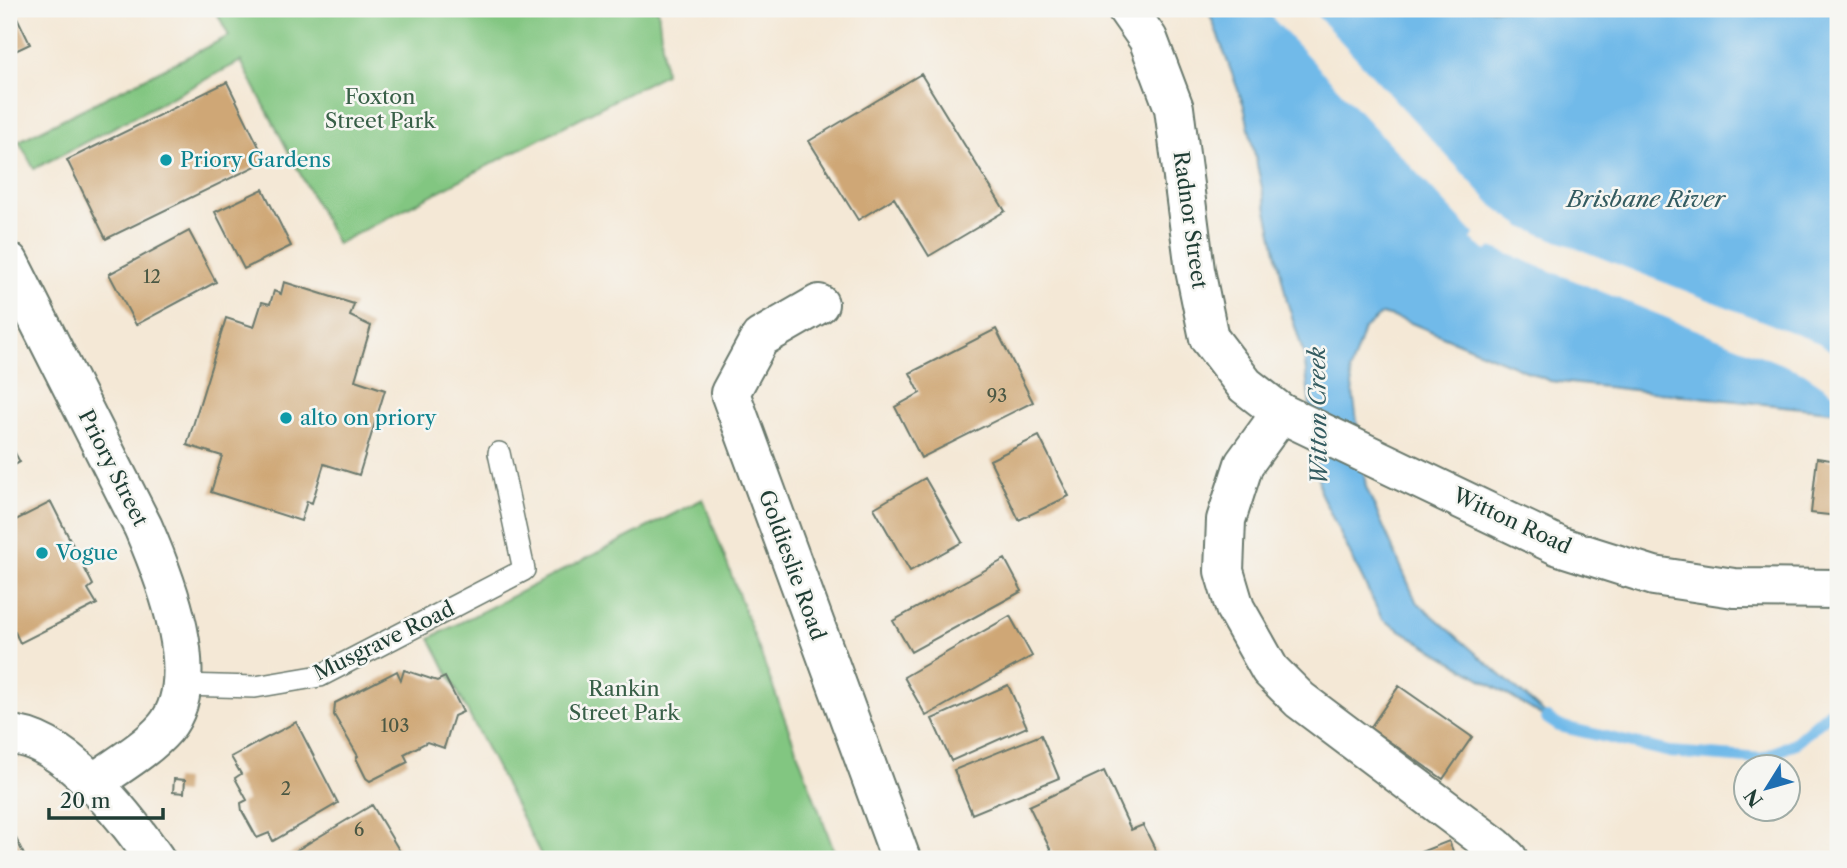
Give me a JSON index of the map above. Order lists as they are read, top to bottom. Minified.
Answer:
{"streets":{"street":["Radnor Street","Priory Street","Witton Road","Goldieslie Road"],"lane":["Musgrave Road"]},"crossings":[["Radnor Street","Witton Road"],["Priory Street","Musgrave Road"]],"water":["Brisbane River","Witton Creek"],"parks":["Foxton Street Park","Rankin Street Park"],"places":["Priory Gardens","alto on priory","Vogue"],"house_numbers":["12","93","103","2","6"],"scale_bar":"20 m","north":"bottom left"}
